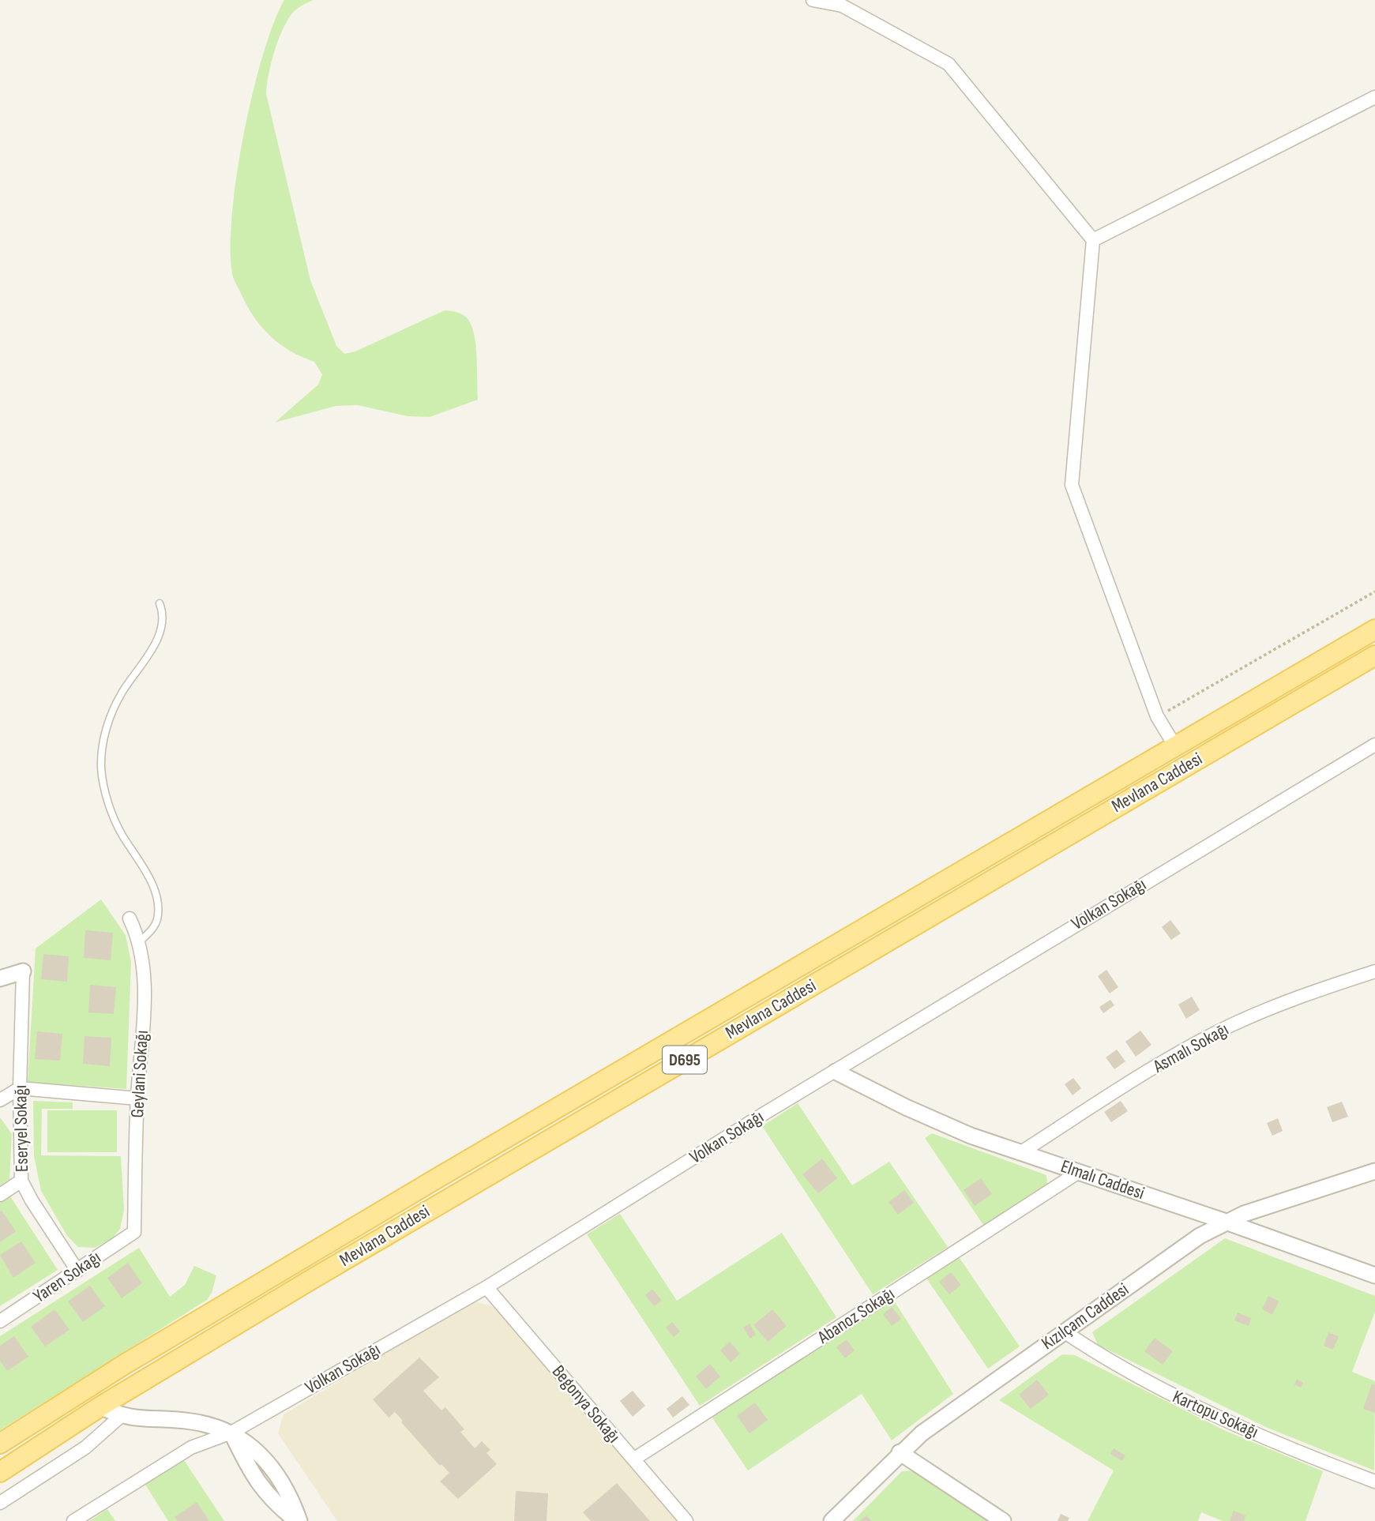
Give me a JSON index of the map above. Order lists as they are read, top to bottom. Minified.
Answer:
{"streets":{"main road":["Mevlana Caddesi","D695"],"street":["Volkan Sokağı","Asmalı Sokağı","Geylani Sokağı","Eseryel Sokağı","Elmalı Caddesi","Yaren Sokağı","Abanoz Sokağı","Kızılçam Caddesi","Begonya Sokağı","Kartopu Sokağı"]},"crossings":[["Volkan Sokağı","Elmalı Caddesi"],["Volkan Sokağı","Begonya Sokağı"],["Asmalı Sokağı","Elmalı Caddesi"],["Geylani Sokağı","Yaren Sokağı"],["Eseryel Sokağı","Yaren Sokağı"],["Elmalı Caddesi","Abanoz Sokağı"],["Elmalı Caddesi","Kızılçam Caddesi"],["Abanoz Sokağı","Begonya Sokağı"],["Kızılçam Caddesi","Kartopu Sokağı"]]}
